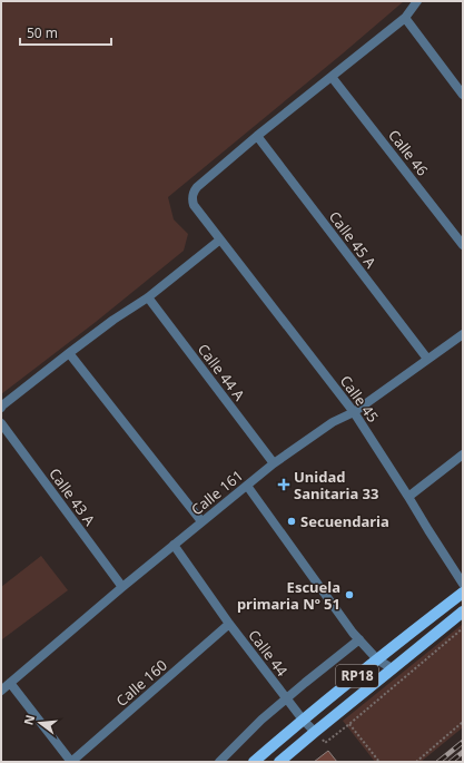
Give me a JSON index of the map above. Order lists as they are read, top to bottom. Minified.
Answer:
{"streets":{"main road":["RP18"],"street":["Calle 46","Calle 45 A","Calle 44 A","Calle 45","Calle 161","Calle 43 A","Calle 44","Calle 160"]},"crossings":[["Calle 46","Calle 45"],["Calle 45 A","Calle 45"],["Calle 45 A","Calle 161"],["Calle 44 A","Calle 161"],["Calle 45","Calle 161"],["Calle 161","Calle 43 A"],["Calle 161","Calle 44"],["Calle 44","RP18"],["Calle 44","Calle 160"]],"places":{"health":["Unidad Sanitaria 33"],"other":["Secuendaria","Escuela primaria Nº 51"]},"scale_bar":"50 m","north":"left"}
